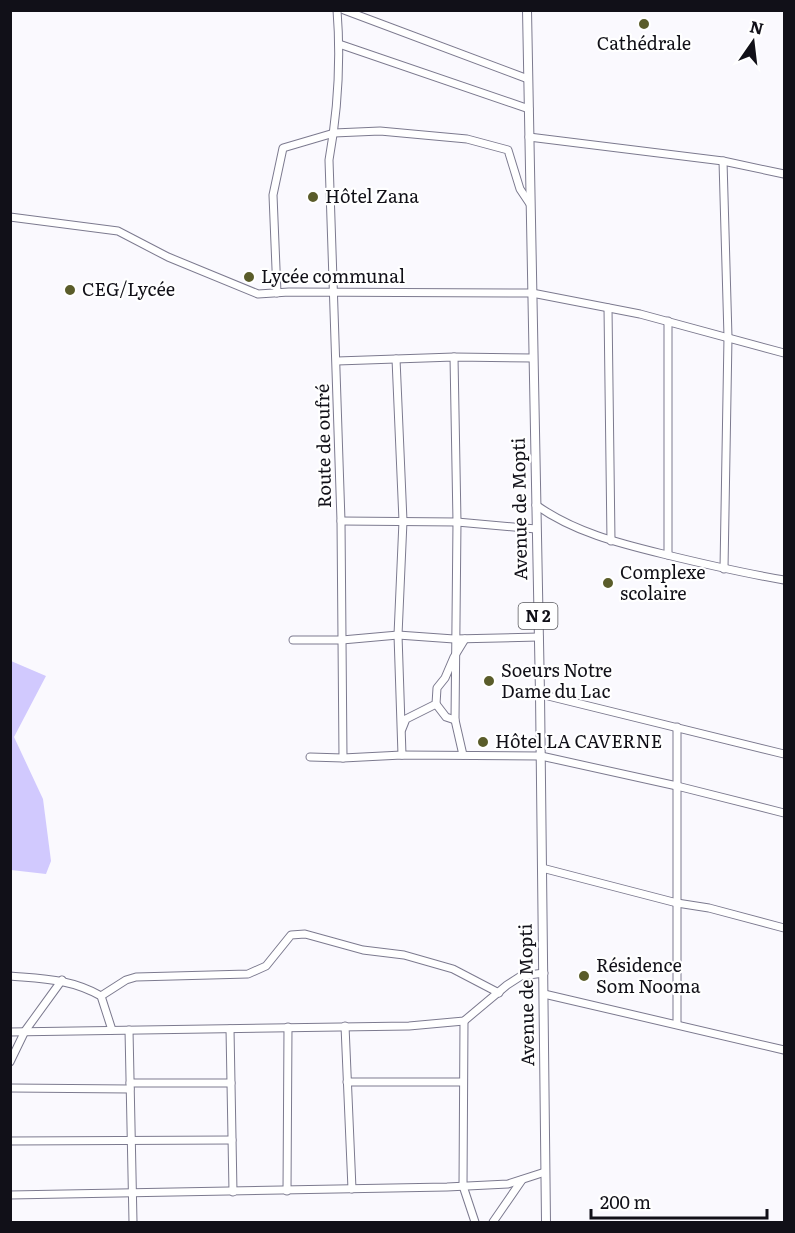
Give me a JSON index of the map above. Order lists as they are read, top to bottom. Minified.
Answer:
{"streets":{"main road":["Avenue de Mopti","N 2"],"street":["Route de oufré"]},"places":["Cathédrale","Hôtel Zana","Lycée communal","CEG/Lycée","Complexe scolaire","Soeurs Notre Dame du Lac","Hôtel LA CAVERNE","Résidence Som Nooma"],"scale_bar":"200 m","north":"top"}
